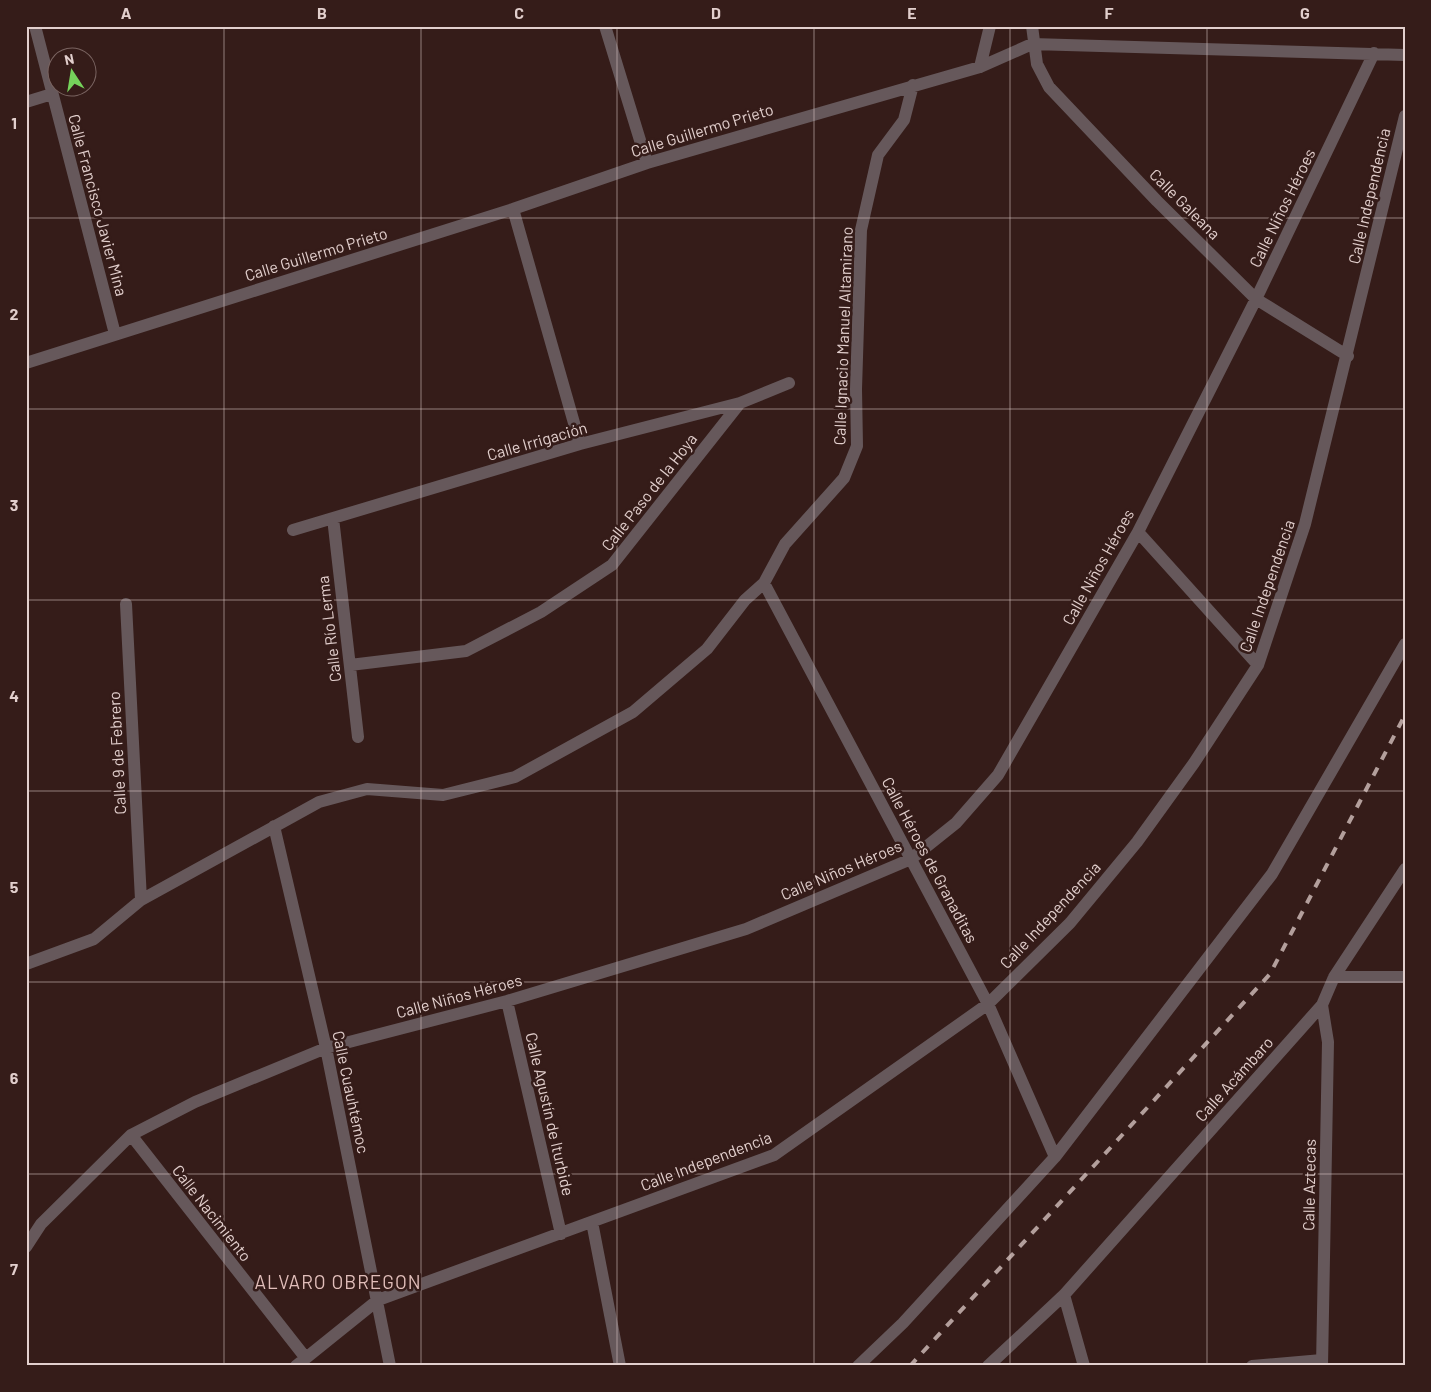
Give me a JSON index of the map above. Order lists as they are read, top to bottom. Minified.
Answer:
{"streets":{"street":["Calle Guillermo Prieto","Calle Independencia","Calle Galeana","Calle Francisco Javier Mina","Calle Niños Héroes","Calle Ignacio Manuel Altamirano","Calle Irrigación","Calle Paso de la Hoya","Calle Río Lerma","Calle 9 de Febrero","Calle Héroes de Granaditas","Calle Acámbaro","Calle Cuauhtémoc","Calle Agustín de Iturbide","Calle Aztecas","Calle Nacimiento"]},"crossings":[["Calle Guillermo Prieto","Calle Galeana"],["Calle Guillermo Prieto","Calle Francisco Javier Mina"],["Calle Guillermo Prieto","Calle Niños Héroes"],["Calle Guillermo Prieto","Calle Ignacio Manuel Altamirano"],["Calle Independencia","Calle Galeana"],["Calle Independencia","Calle Héroes de Granaditas"],["Calle Independencia","Calle Cuauhtémoc"],["Calle Independencia","Calle Agustín de Iturbide"],["Calle Independencia","Calle Nacimiento"],["Calle Galeana","Calle Niños Héroes"],["Calle Niños Héroes","Calle Héroes de Granaditas"],["Calle Niños Héroes","Calle Cuauhtémoc"],["Calle Niños Héroes","Calle Agustín de Iturbide"],["Calle Niños Héroes","Calle Nacimiento"],["Calle Ignacio Manuel Altamirano","Calle 9 de Febrero"],["Calle Ignacio Manuel Altamirano","Calle Héroes de Granaditas"],["Calle Ignacio Manuel Altamirano","Calle Cuauhtémoc"],["Calle Irrigación","Calle Paso de la Hoya"],["Calle Irrigación","Calle Río Lerma"],["Calle Paso de la Hoya","Calle Río Lerma"],["Calle Acámbaro","Calle Aztecas"]],"districts":["ALVARO OBREGON"],"north":"top","grid":{"columns":["A","B","C","D","E","F","G"],"rows":["1","2","3","4","5","6","7"]}}
